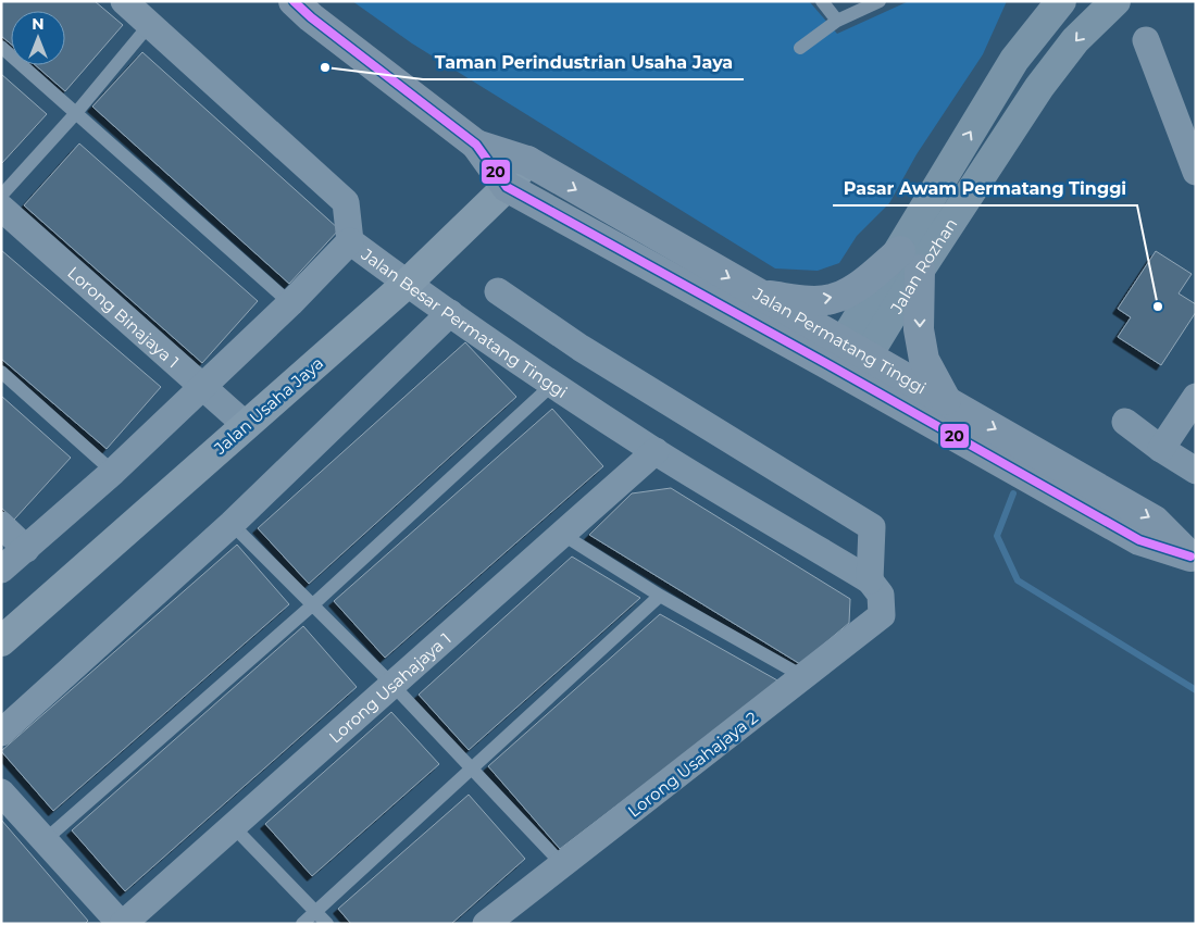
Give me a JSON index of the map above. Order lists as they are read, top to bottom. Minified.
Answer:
{"streets":{"highway":["Jalan Permatang Tinggi"],"main road":["Jalan Rozhan"],"street":["Lorong Binajaya 1","Jalan Besar Permatang Tinggi","Jalan Usaha Jaya","Lorong Usahajaya 1","Lorong Usahajaya 2"]},"crossings":[["Jalan Rozhan","Jalan Permatang Tinggi"],["Lorong Binajaya 1","Jalan Usaha Jaya"],["Jalan Besar Permatang Tinggi","Jalan Usaha Jaya"],["Jalan Besar Permatang Tinggi","Lorong Usahajaya 1"],["Jalan Besar Permatang Tinggi","Lorong Usahajaya 2"],["Jalan Permatang Tinggi","Jalan Usaha Jaya"]],"places":["Taman Perindustrian Usaha Jaya","Pasar Awam Permatang Tinggi"],"lines":["transit line 20"],"north":"top"}
